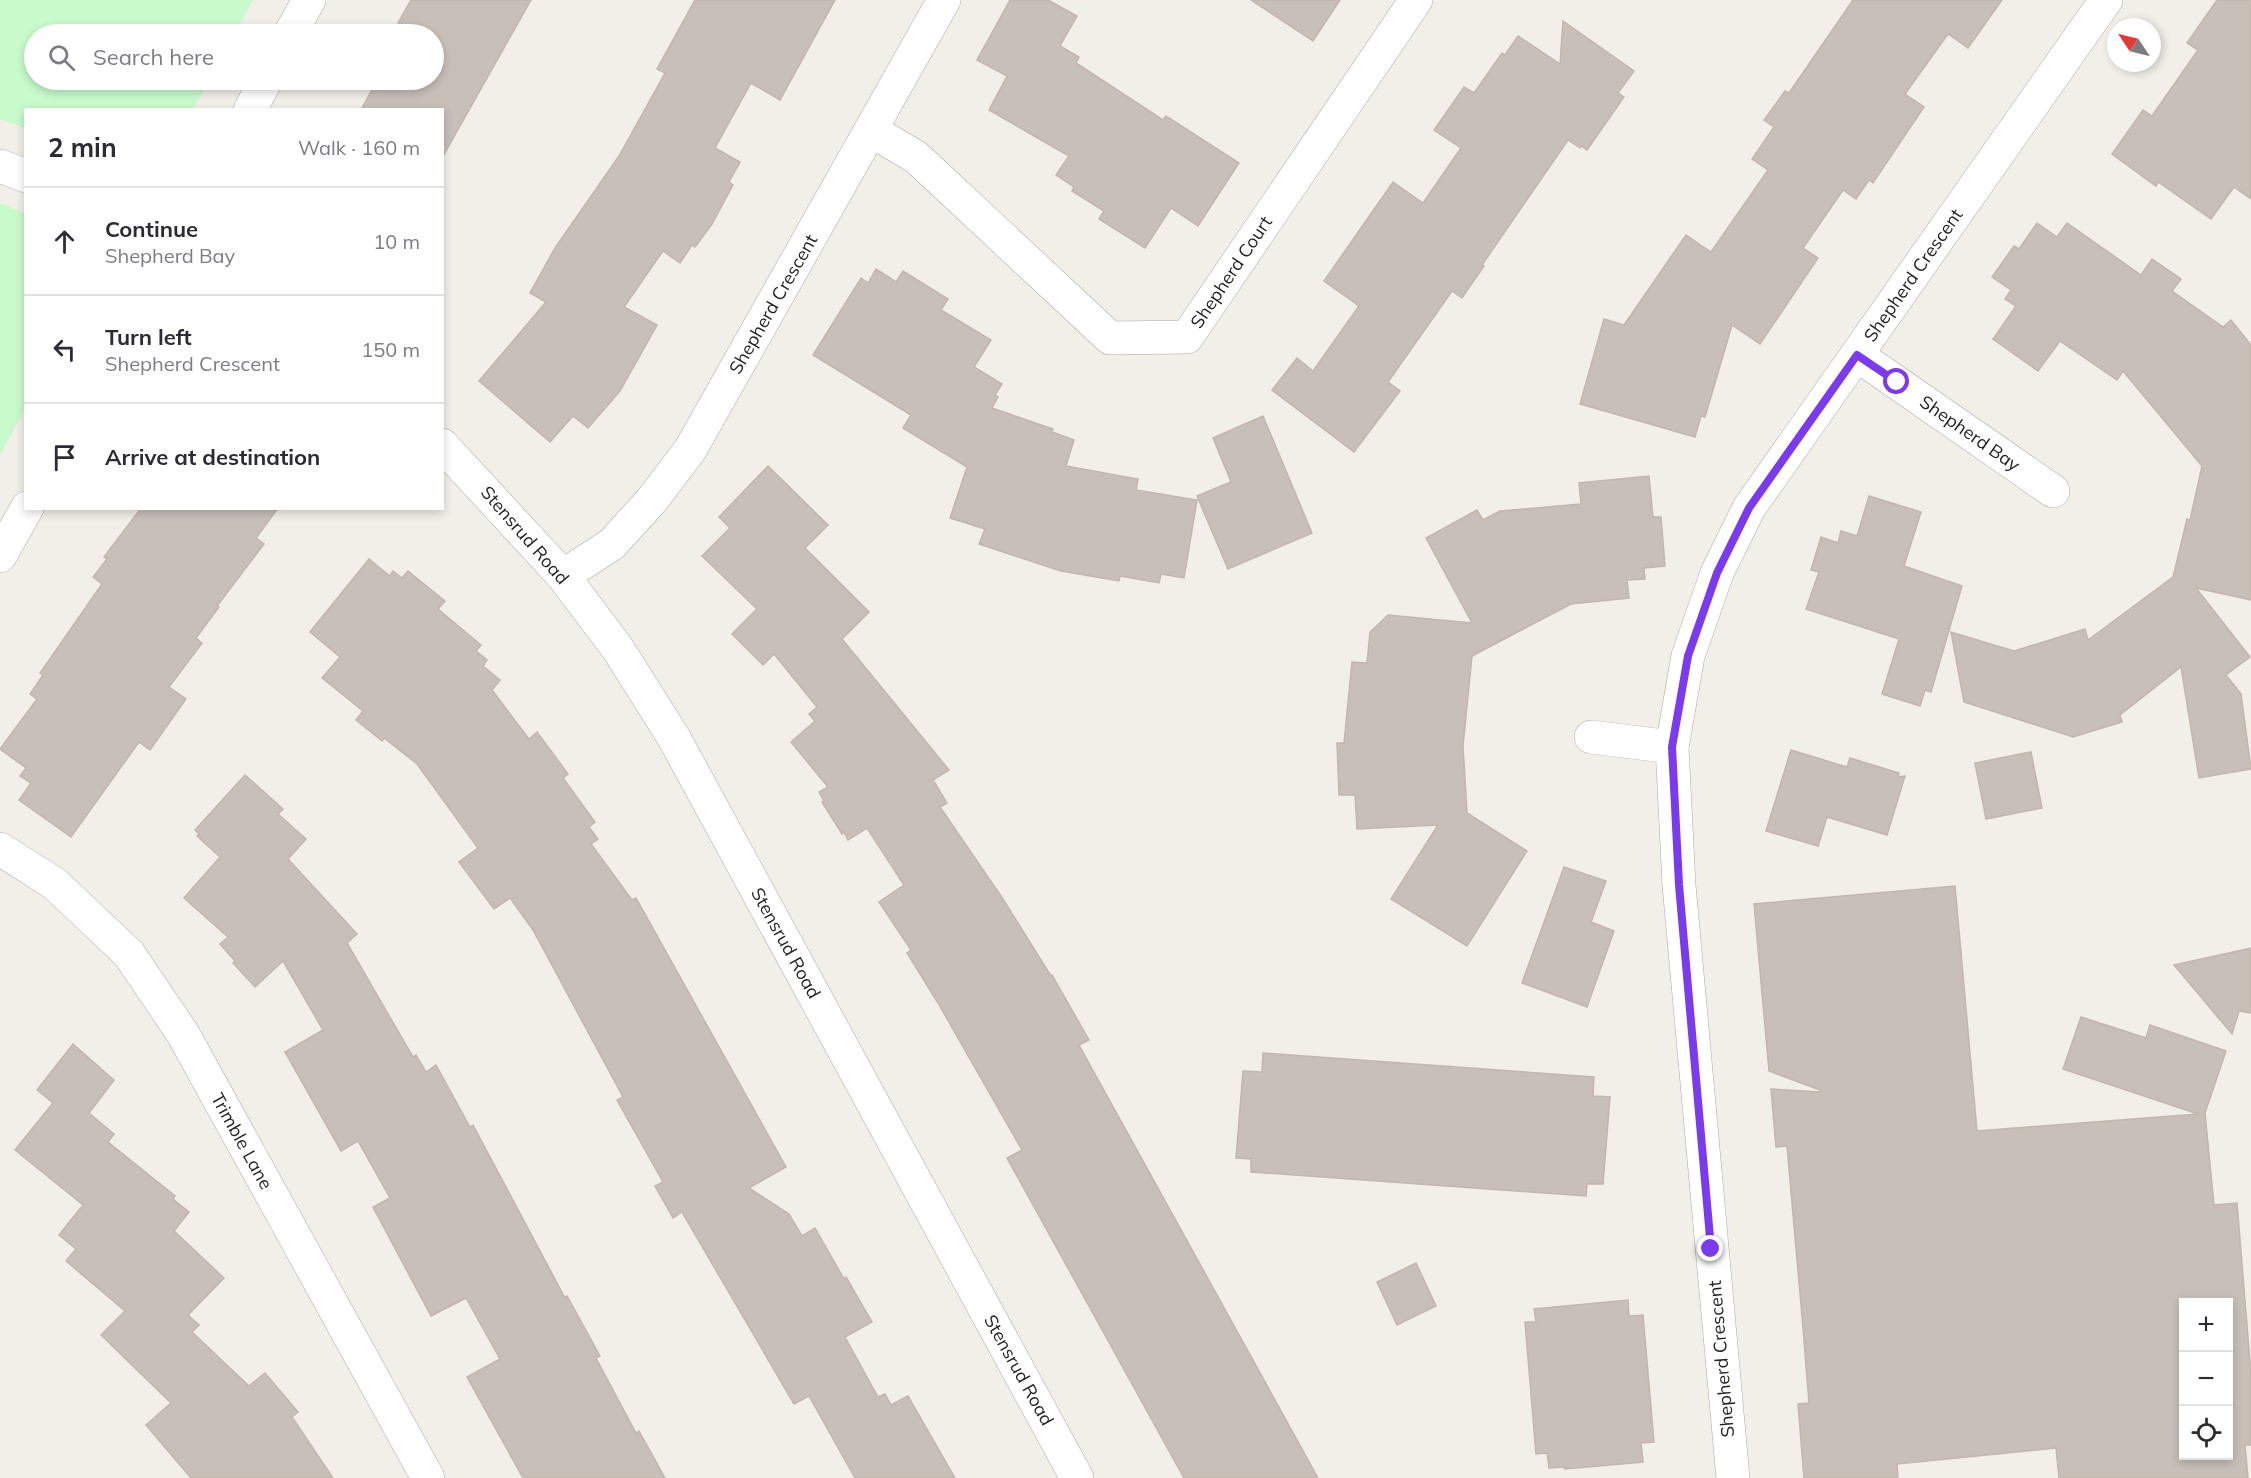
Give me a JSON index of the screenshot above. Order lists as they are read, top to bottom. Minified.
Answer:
{"streets":{"street":["Shepherd Court","Shepherd Crescent","Shepherd Bay","Stensrud Road","Trimble Lane"]},"crossings":[["Shepherd Court","Shepherd Crescent"],["Shepherd Crescent","Shepherd Bay"],["Shepherd Crescent","Stensrud Road"]],"north":"top left","page":{"search":"Search here","heading":["2 min","Walk · 160 m"],"list":[["Continue","Shepherd Bay","10 m"],["Turn left","Shepherd Crescent","150 m"],"Arrive at destination"],"map_buttons":["+","−"]}}
